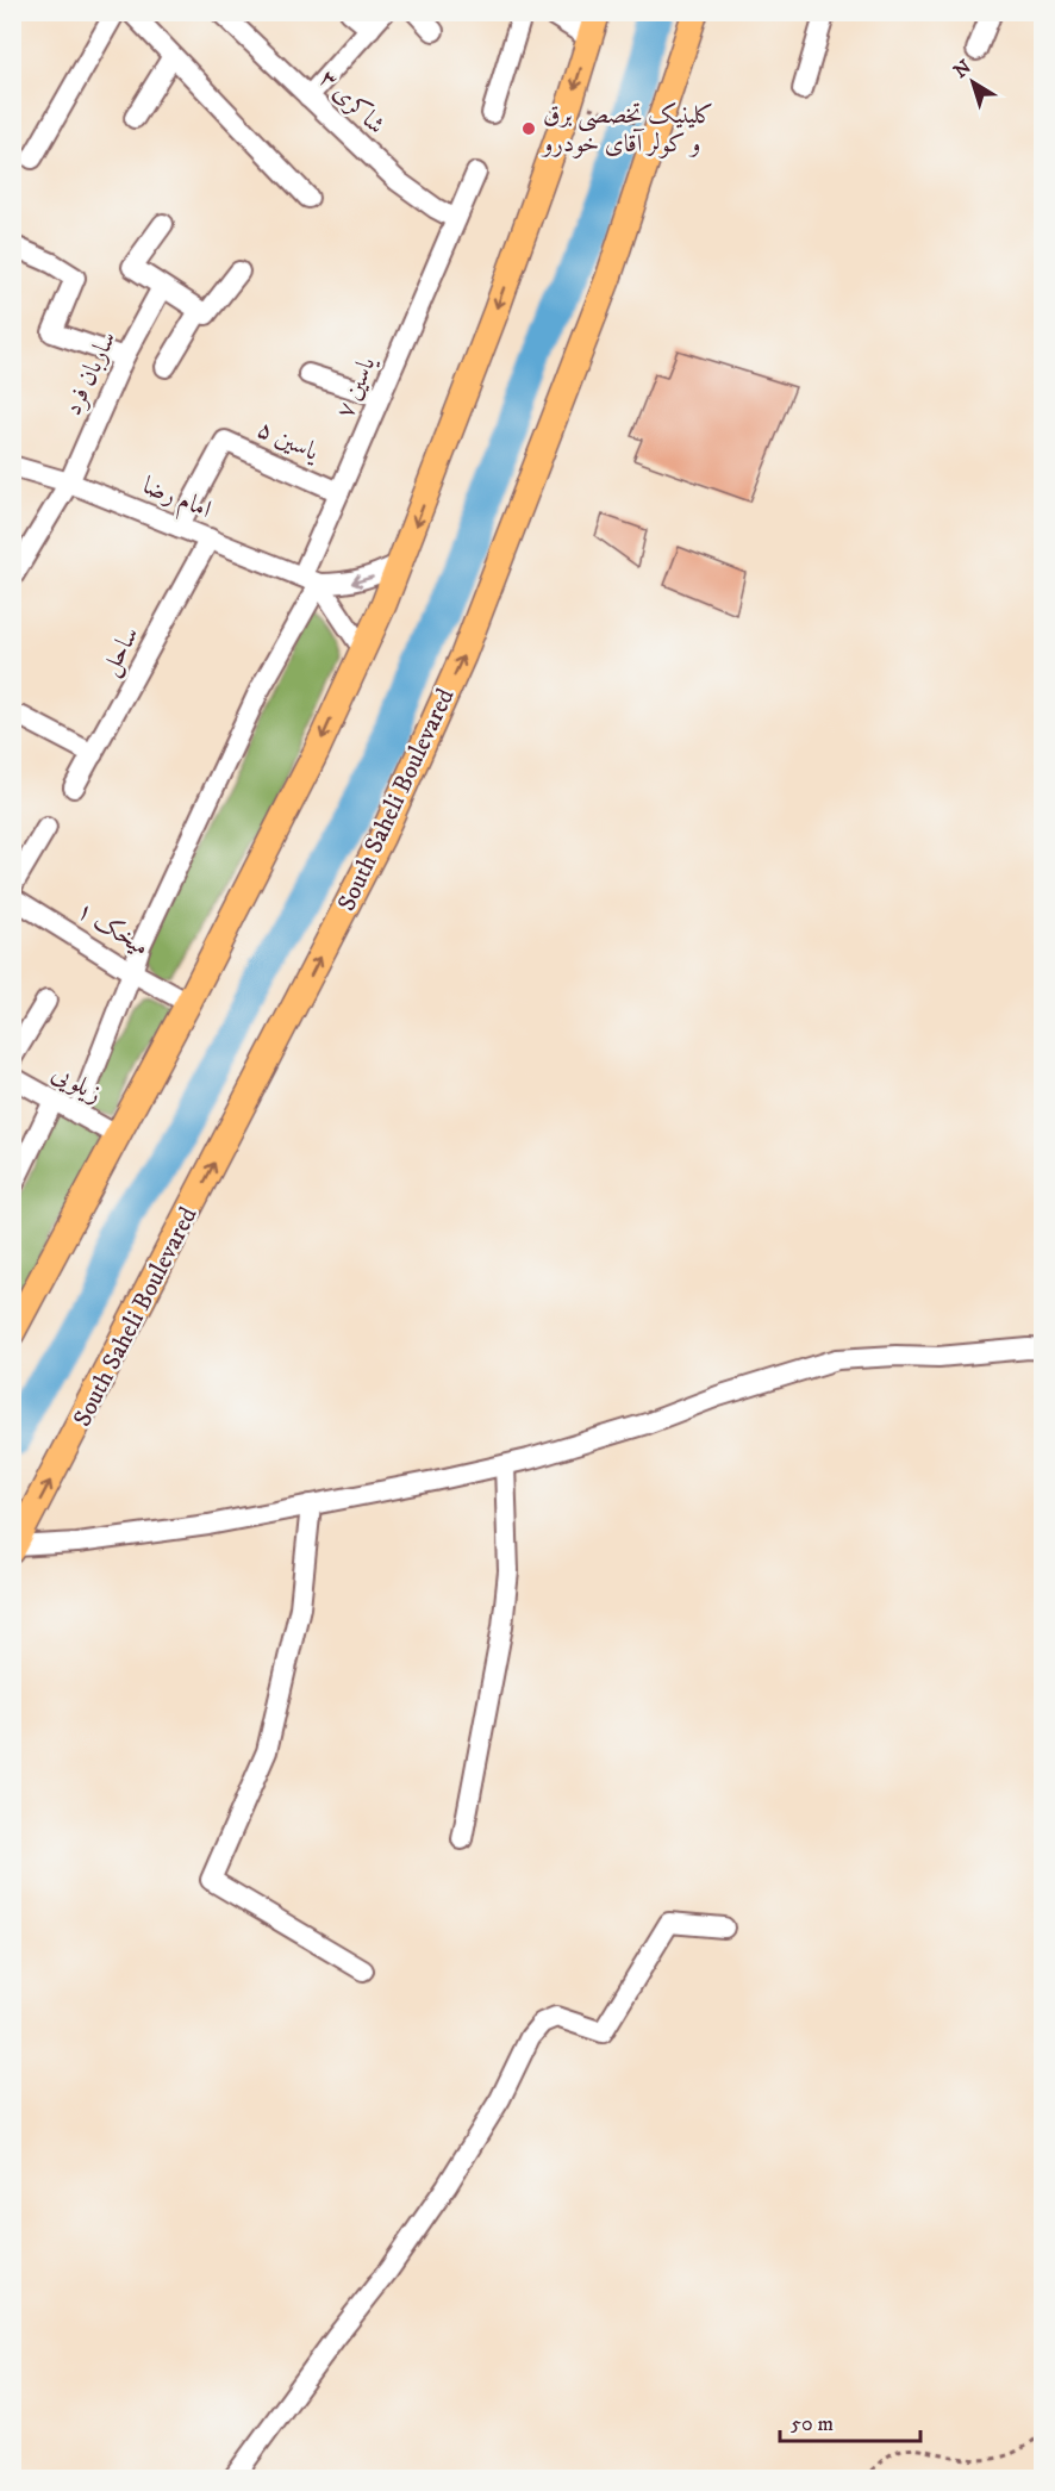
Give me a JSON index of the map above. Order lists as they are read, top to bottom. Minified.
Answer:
{"streets":{"main road":["South Saheli Boulevared"],"street":["شاکری ۳","ساربان فرد","یاسین ۷","یاسین ۵","امام رضا","ساحل","میخک ۱","زیلویی"]},"crossings":[["شاکری ۳","یاسین ۷"],["ساربان فرد","امام رضا"],["یاسین ۷","یاسین ۵"],["یاسین ۷","امام رضا"],["یاسین ۷","میخک ۱"],["یاسین ۷","زیلویی"],["یاسین ۵","امام رضا"],["امام رضا","ساحل"]],"places":["کلینیک تخصصی برق و کولر آقای خودرو"],"scale_bar":"50 m","north":"top left"}
